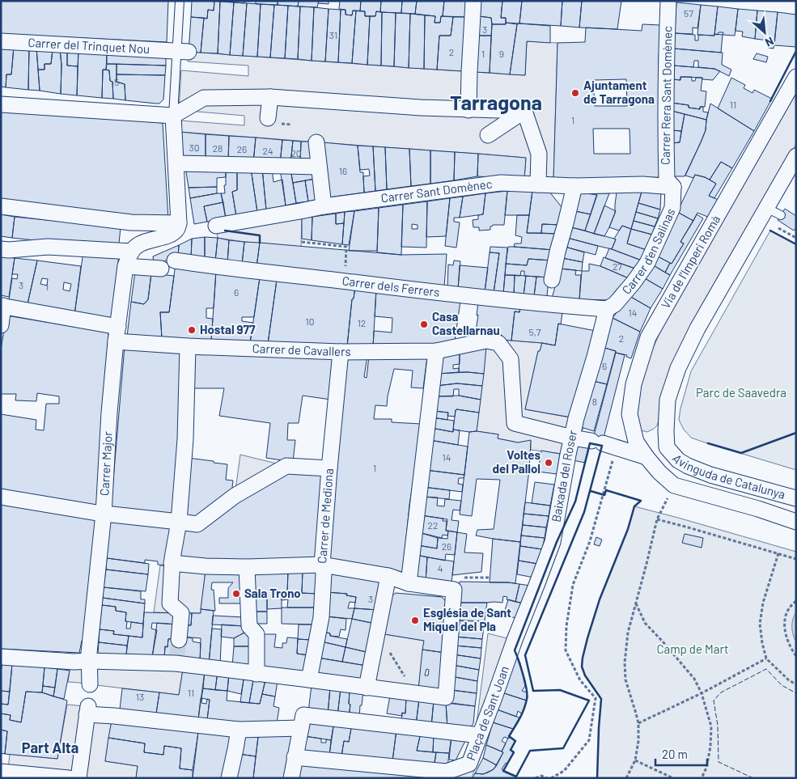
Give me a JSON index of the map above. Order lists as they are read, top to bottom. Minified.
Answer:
{"streets":{"street":["Carrer del Trinquet Nou","Carrer Rera Sant Domènec","Carrer Sant Domènec","Carrer d'en Salinas","Via de l'Imperi Romà","Carrer dels Ferrers","Carrer de Cavallers","Carrer Major","Avinguda de Catalunya","Baixada del Roser","Carrer de Mediona","Plaça de Sant Joan"]},"crossings":[["Carrer Rera Sant Domènec","Carrer d'en Salinas"],["Carrer d'en Salinas","Carrer dels Ferrers"],["Carrer d'en Salinas","Baixada del Roser"],["Via de l'Imperi Romà","Avinguda de Catalunya"],["Carrer dels Ferrers","Baixada del Roser"],["Carrer de Cavallers","Carrer Major"],["Carrer de Cavallers","Baixada del Roser"],["Carrer de Cavallers","Carrer de Mediona"],["Baixada del Roser","Plaça de Sant Joan"]],"districts":["Tarragona","Part Alta"],"parks":["Parc de Saavedra","Camp de Mart"],"places":["Ajuntament de Tarragona","Casa Castellarnau","Hostal 977","Voltes del Pallol","Sala Trono","Església de Sant Miquel del Pla"],"house_numbers":["57","3","31","2","1","9","5","11","1","30","28","26","24","20","16","27","3","1","6","14","10","12","5,7","2","6","8","14","1","22","26","4","3","11","13"],"scale_bar":"20 m","north":"bottom right"}
